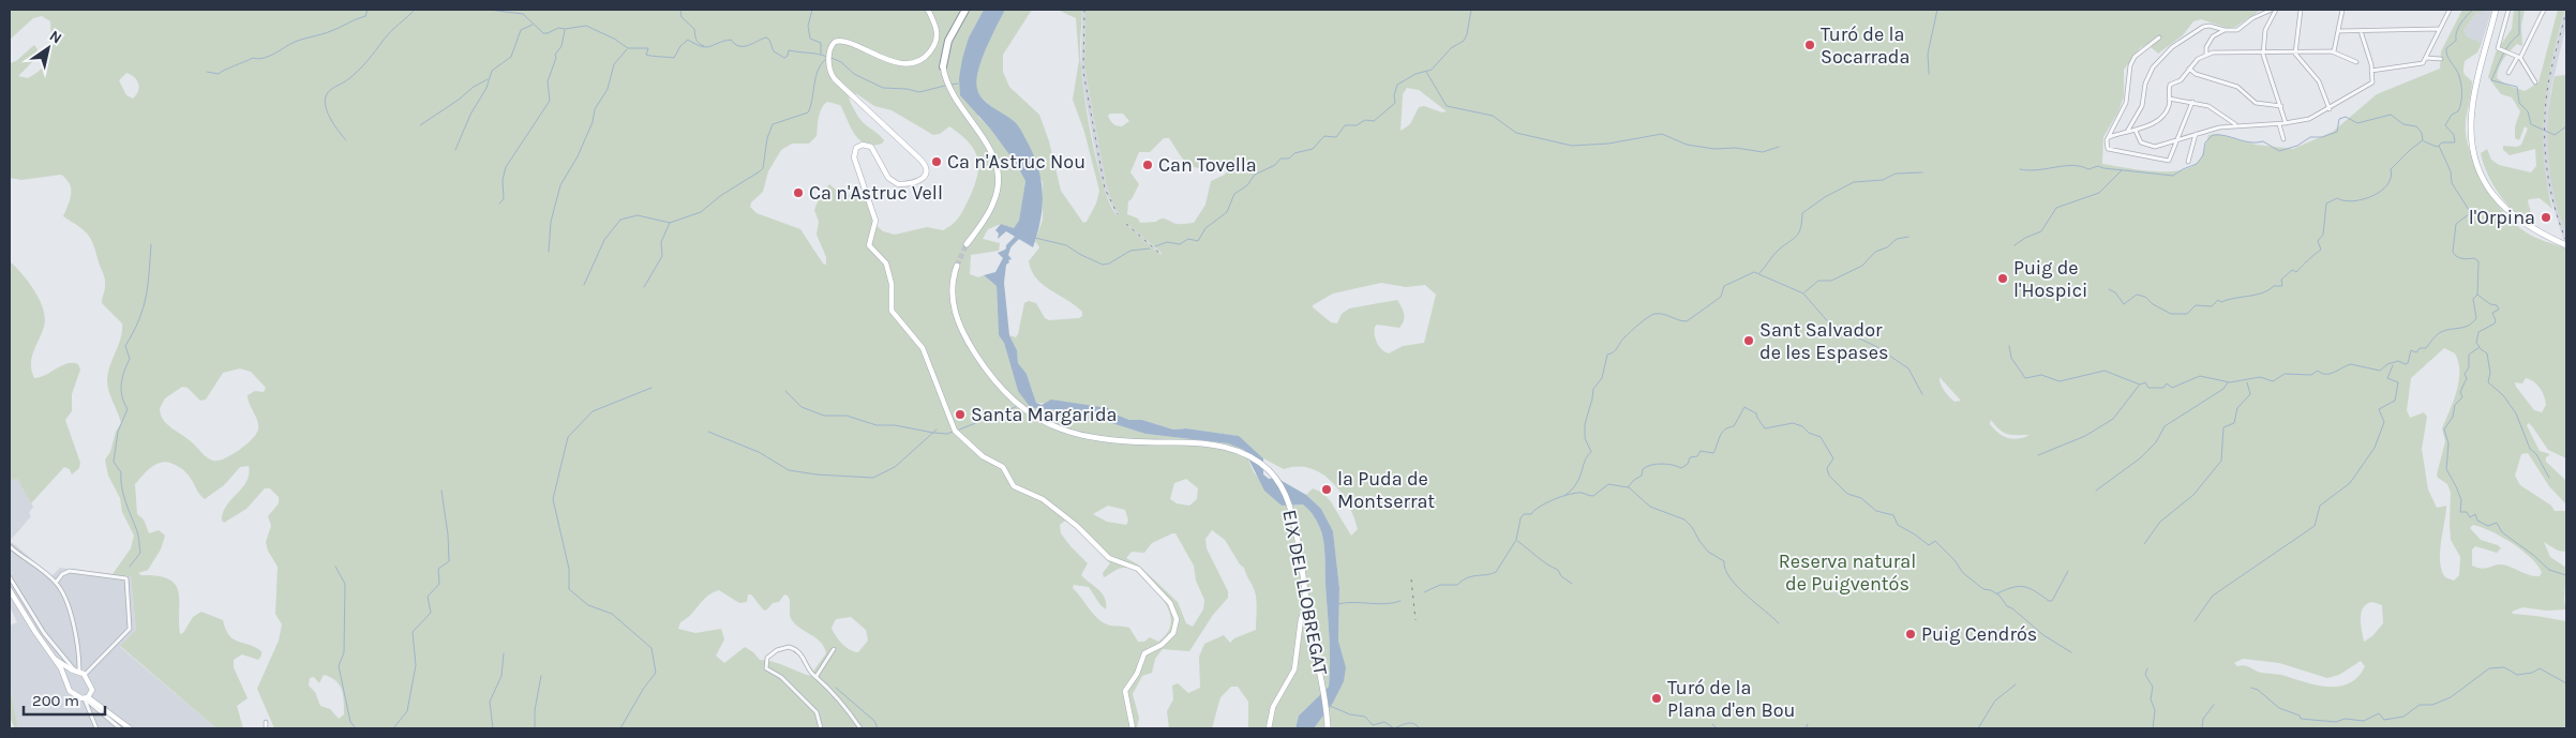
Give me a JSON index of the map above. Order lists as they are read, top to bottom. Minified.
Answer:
{"streets":{"main road":["EIX DEL LLOBREGAT"]},"parks":["Reserva natural de Puigventós"],"places":["Turó de la Socarrada","Ca n'Astruc Nou","Can Tovella","Ca n'Astruc Vell","l'Orpina","Puig de l'Hospici","Sant Salvador de les Espases","Santa Margarida","la Puda de Montserrat","Puig Cendrós","Turó de la Plana d'en Bou"],"scale_bar":"200 m","north":"top right"}
